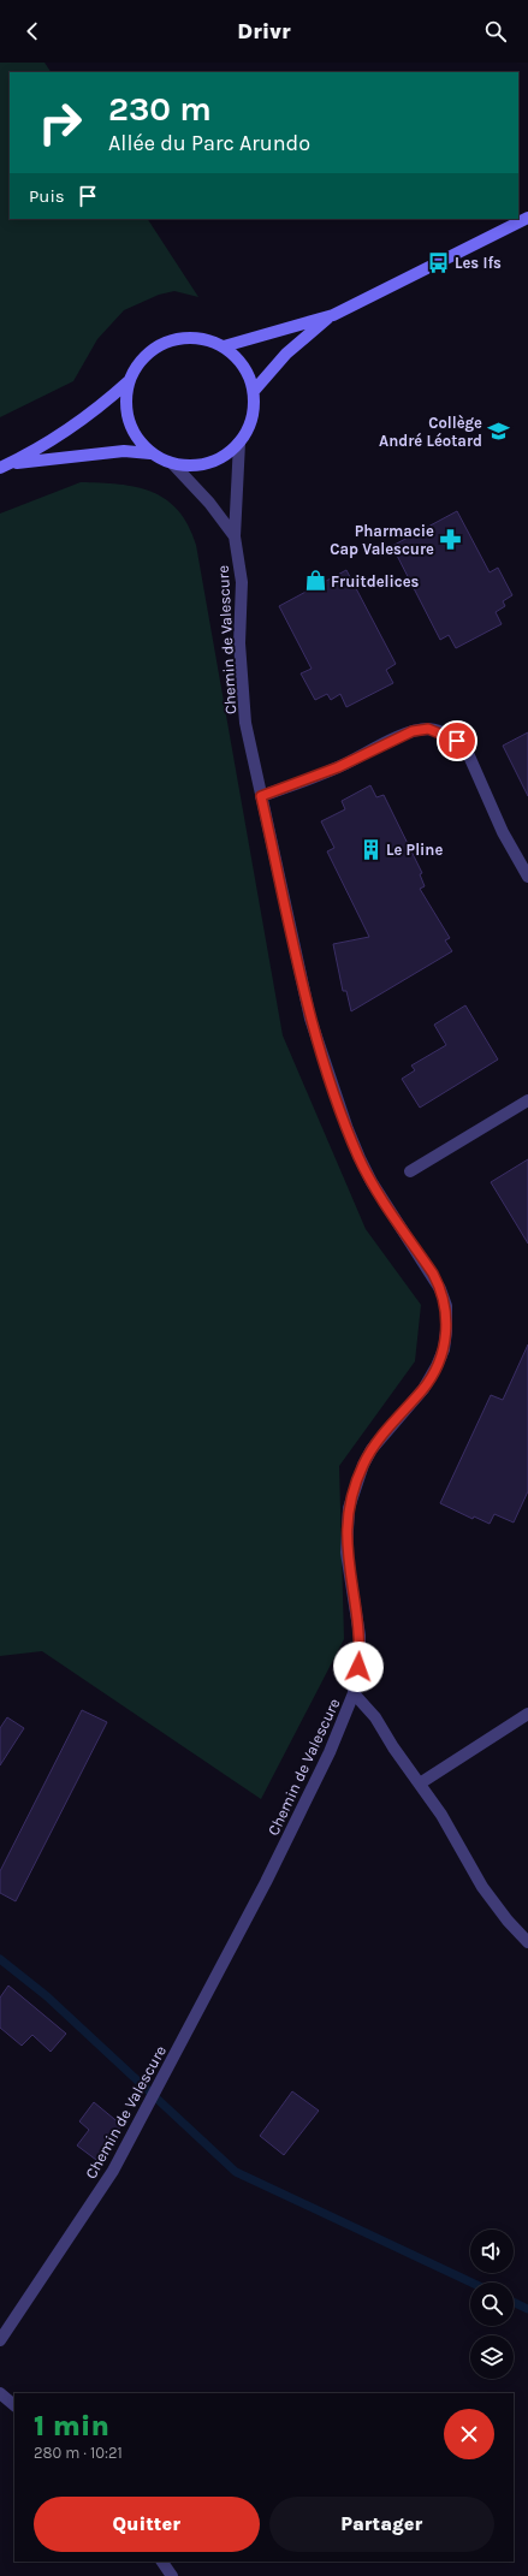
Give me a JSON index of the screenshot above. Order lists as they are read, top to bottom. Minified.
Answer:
{"streets":{"street":["Chemin de Valescure"]},"places":{"bus stop":["Les Ifs"],"school or university":["Collège André Léotard"],"pharmacy":["Pharmacie Cap Valescure"],"shop":["Fruitdelices"],"building":["Le Pline"]},"page":{"header":"Drivr","turn":["230 m","Allée du Parc Arundo"],"then":"Puis","heading":["1 min","280 m · 10:21"],"buttons":["Quitter","Partager"]}}
